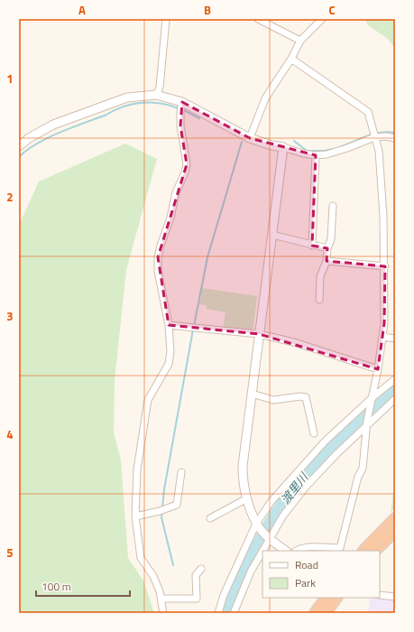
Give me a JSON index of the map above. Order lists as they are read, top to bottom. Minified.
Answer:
{"water":["渡里川"],"legend":["Road","Park"],"scale_bar":"100 m","grid":{"columns":["A","B","C"],"rows":["1","2","3","4","5"]}}
